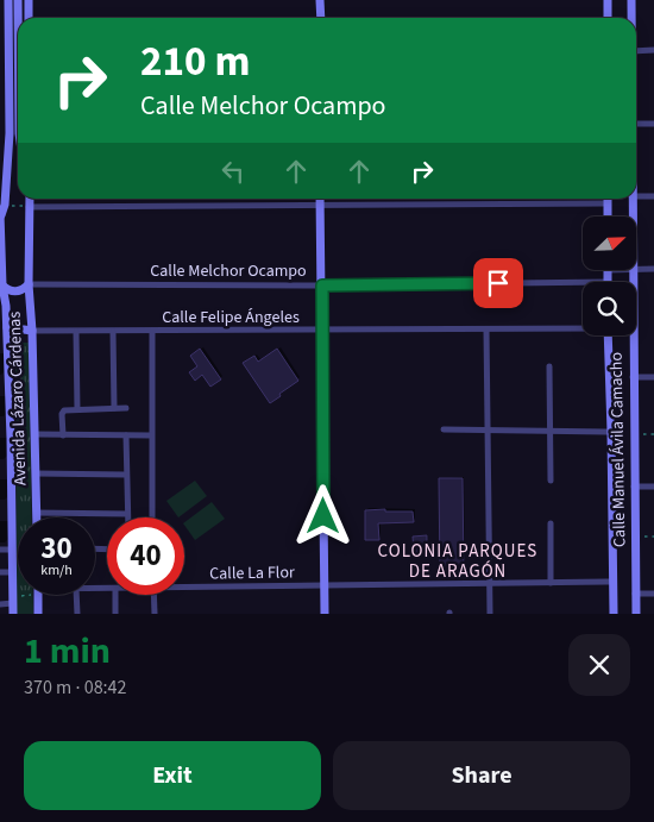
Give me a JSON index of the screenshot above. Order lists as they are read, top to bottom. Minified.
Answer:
{"streets":{"street":["Calle Melchor Ocampo","Calle Felipe Ángeles","Avenida Lázaro Cárdenas","Calle Manuel Ávila Camacho","Calle La Flor"]},"crossings":[["Calle Melchor Ocampo","Avenida Lázaro Cárdenas"],["Calle Felipe Ángeles","Avenida Lázaro Cárdenas"],["Calle Manuel Ávila Camacho","Calle La Flor"]],"districts":["COLONIA PARQUES DE ARAGÓN"],"north":"top right","page":{"turn":["210 m","Calle Melchor Ocampo"],"speed":"30 km/h","limit":"40","heading":["1 min","370 m · 08:42"],"buttons":["Exit","Share"]}}
